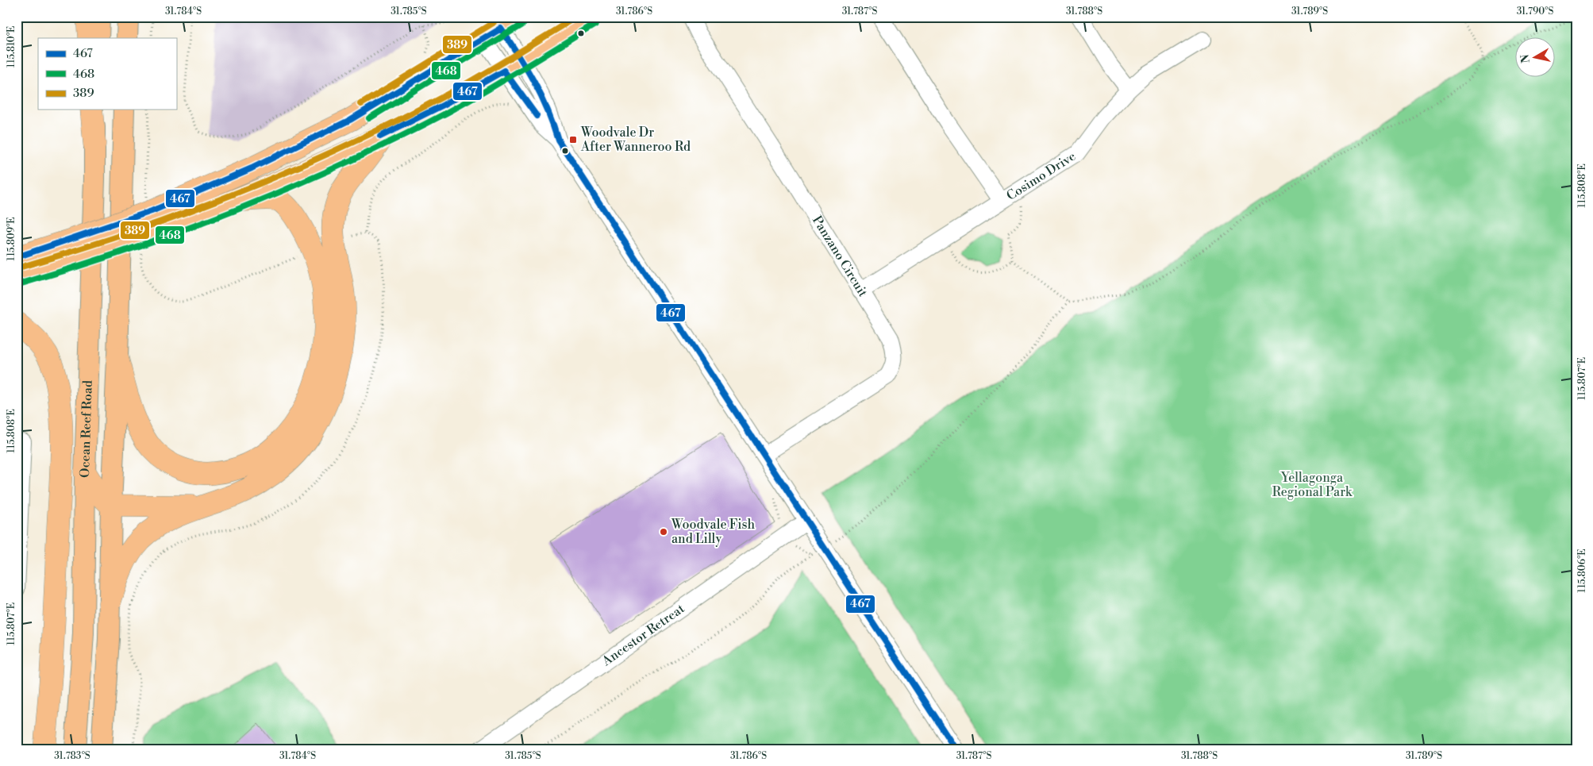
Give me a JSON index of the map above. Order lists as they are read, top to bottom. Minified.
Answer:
{"streets":{"main road":["Ocean Reef Road"],"street":["Cosimo Drive","Panzano Circuit","Ancestor Retreat"]},"crossings":[["Cosimo Drive","Panzano Circuit"]],"parks":["Yellagonga Regional Park"],"places":{"transit":["Woodvale Dr After Wanneroo Rd"],"other":["Woodvale Fish and Lilly"]},"lines":["transit line 389","transit line 468","transit line 467"],"legend":["467","468","389"],"north":"left","coordinates":["31.784°S","31.785°S","31.786°S","31.787°S","31.788°S","31.789°S","31.790°S","115.810°E","115.808°E","115.809°E","115.807°E","115.806°E","31.783°S"]}
